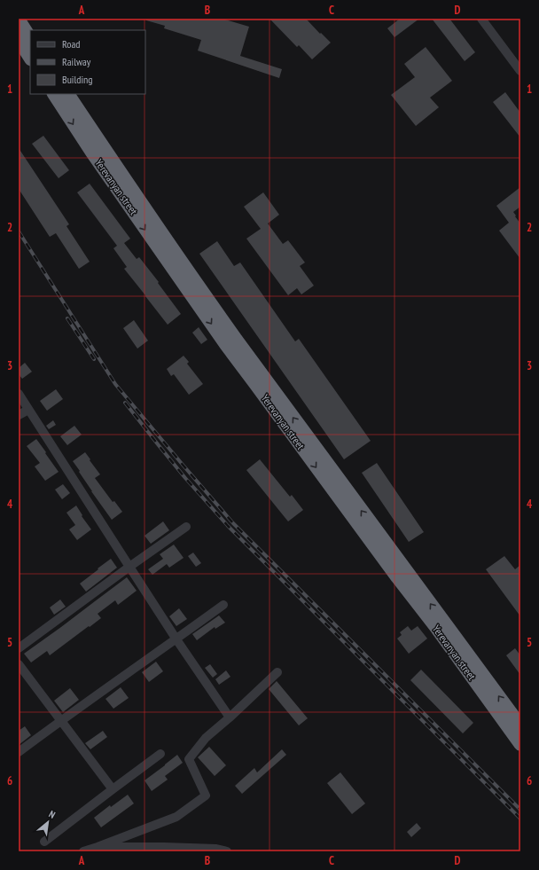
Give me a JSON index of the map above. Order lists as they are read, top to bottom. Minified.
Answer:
{"streets":{"highway":["Yerevanyan street"]},"legend":["Road","Railway","Building"],"north":"top right","grid":{"columns":["A","B","C","D"],"rows":["1","2","3","4","5","6"]}}
